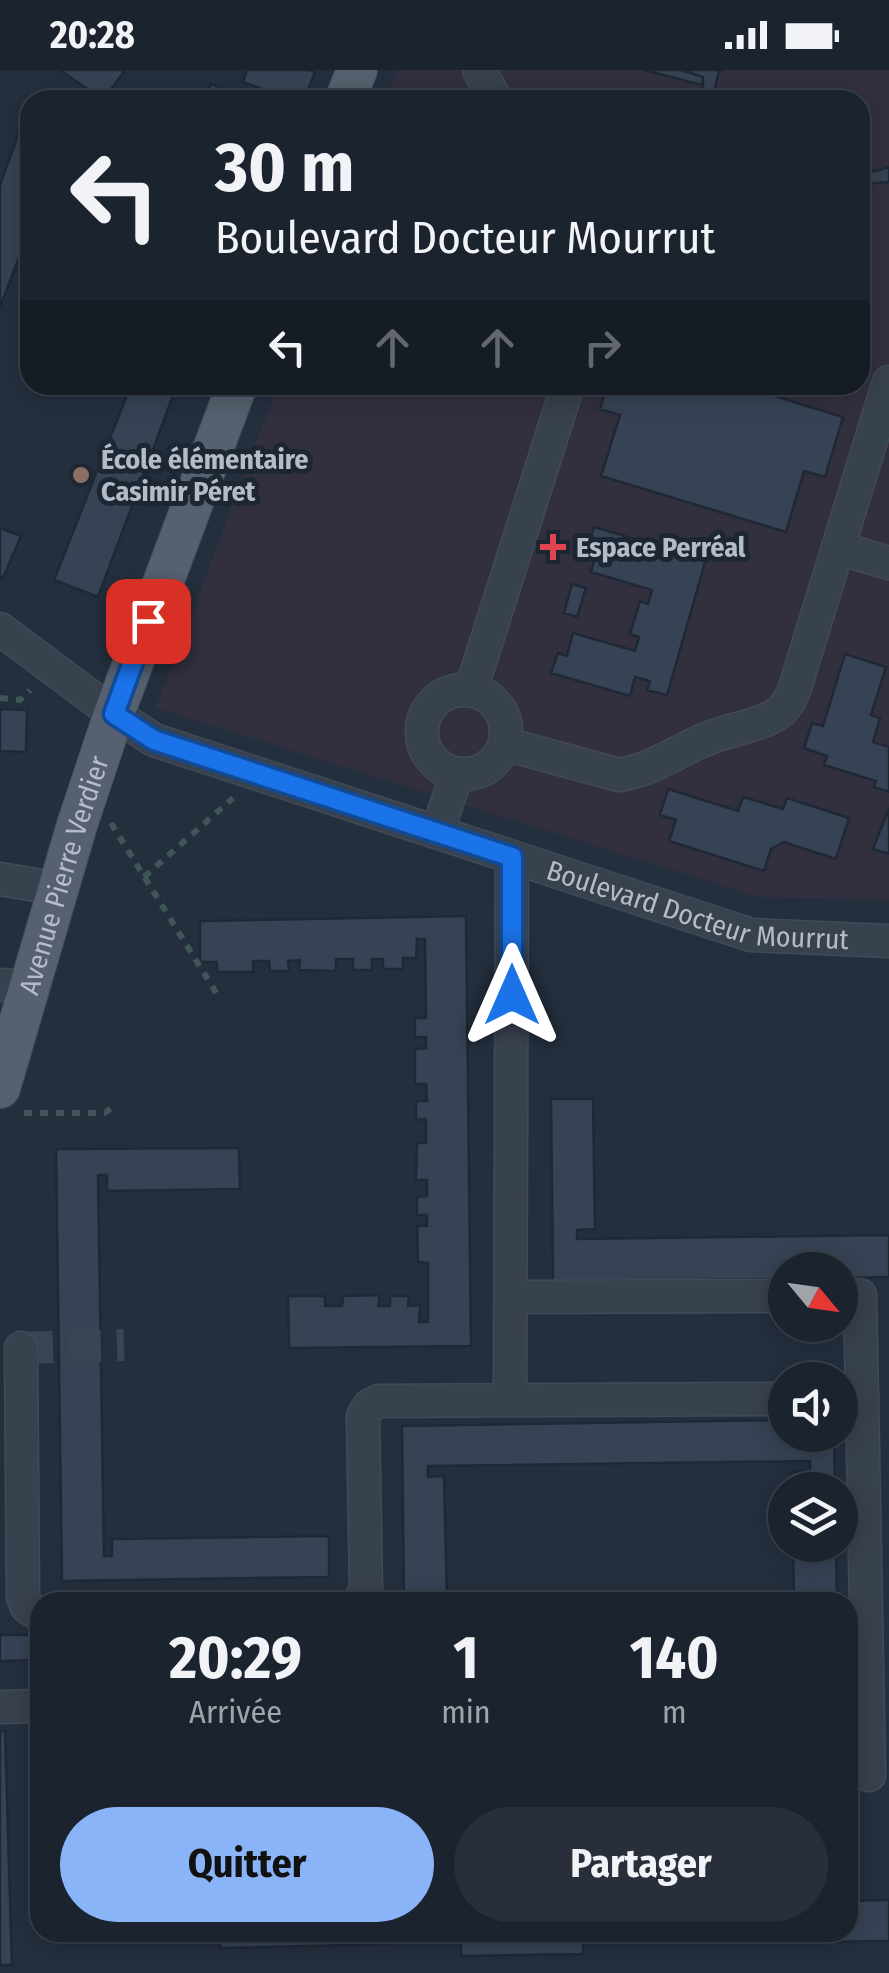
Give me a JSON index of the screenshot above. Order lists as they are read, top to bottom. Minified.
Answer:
{"streets":{"main road":["Avenue Pierre Verdier"],"street":["Boulevard Docteur Mourrut"]},"crossings":[["Avenue Pierre Verdier","Boulevard Docteur Mourrut"]],"places":{"other":["École élémentaire Casimir Péret"],"health":["Espace Perréal"]},"north":"bottom right","page":{"status":"20:28","turn":["30 m","Boulevard Docteur Mourrut"],"eta":["20:29","Arrivée","1","min","140","m"],"buttons":["Quitter","Partager"]}}
